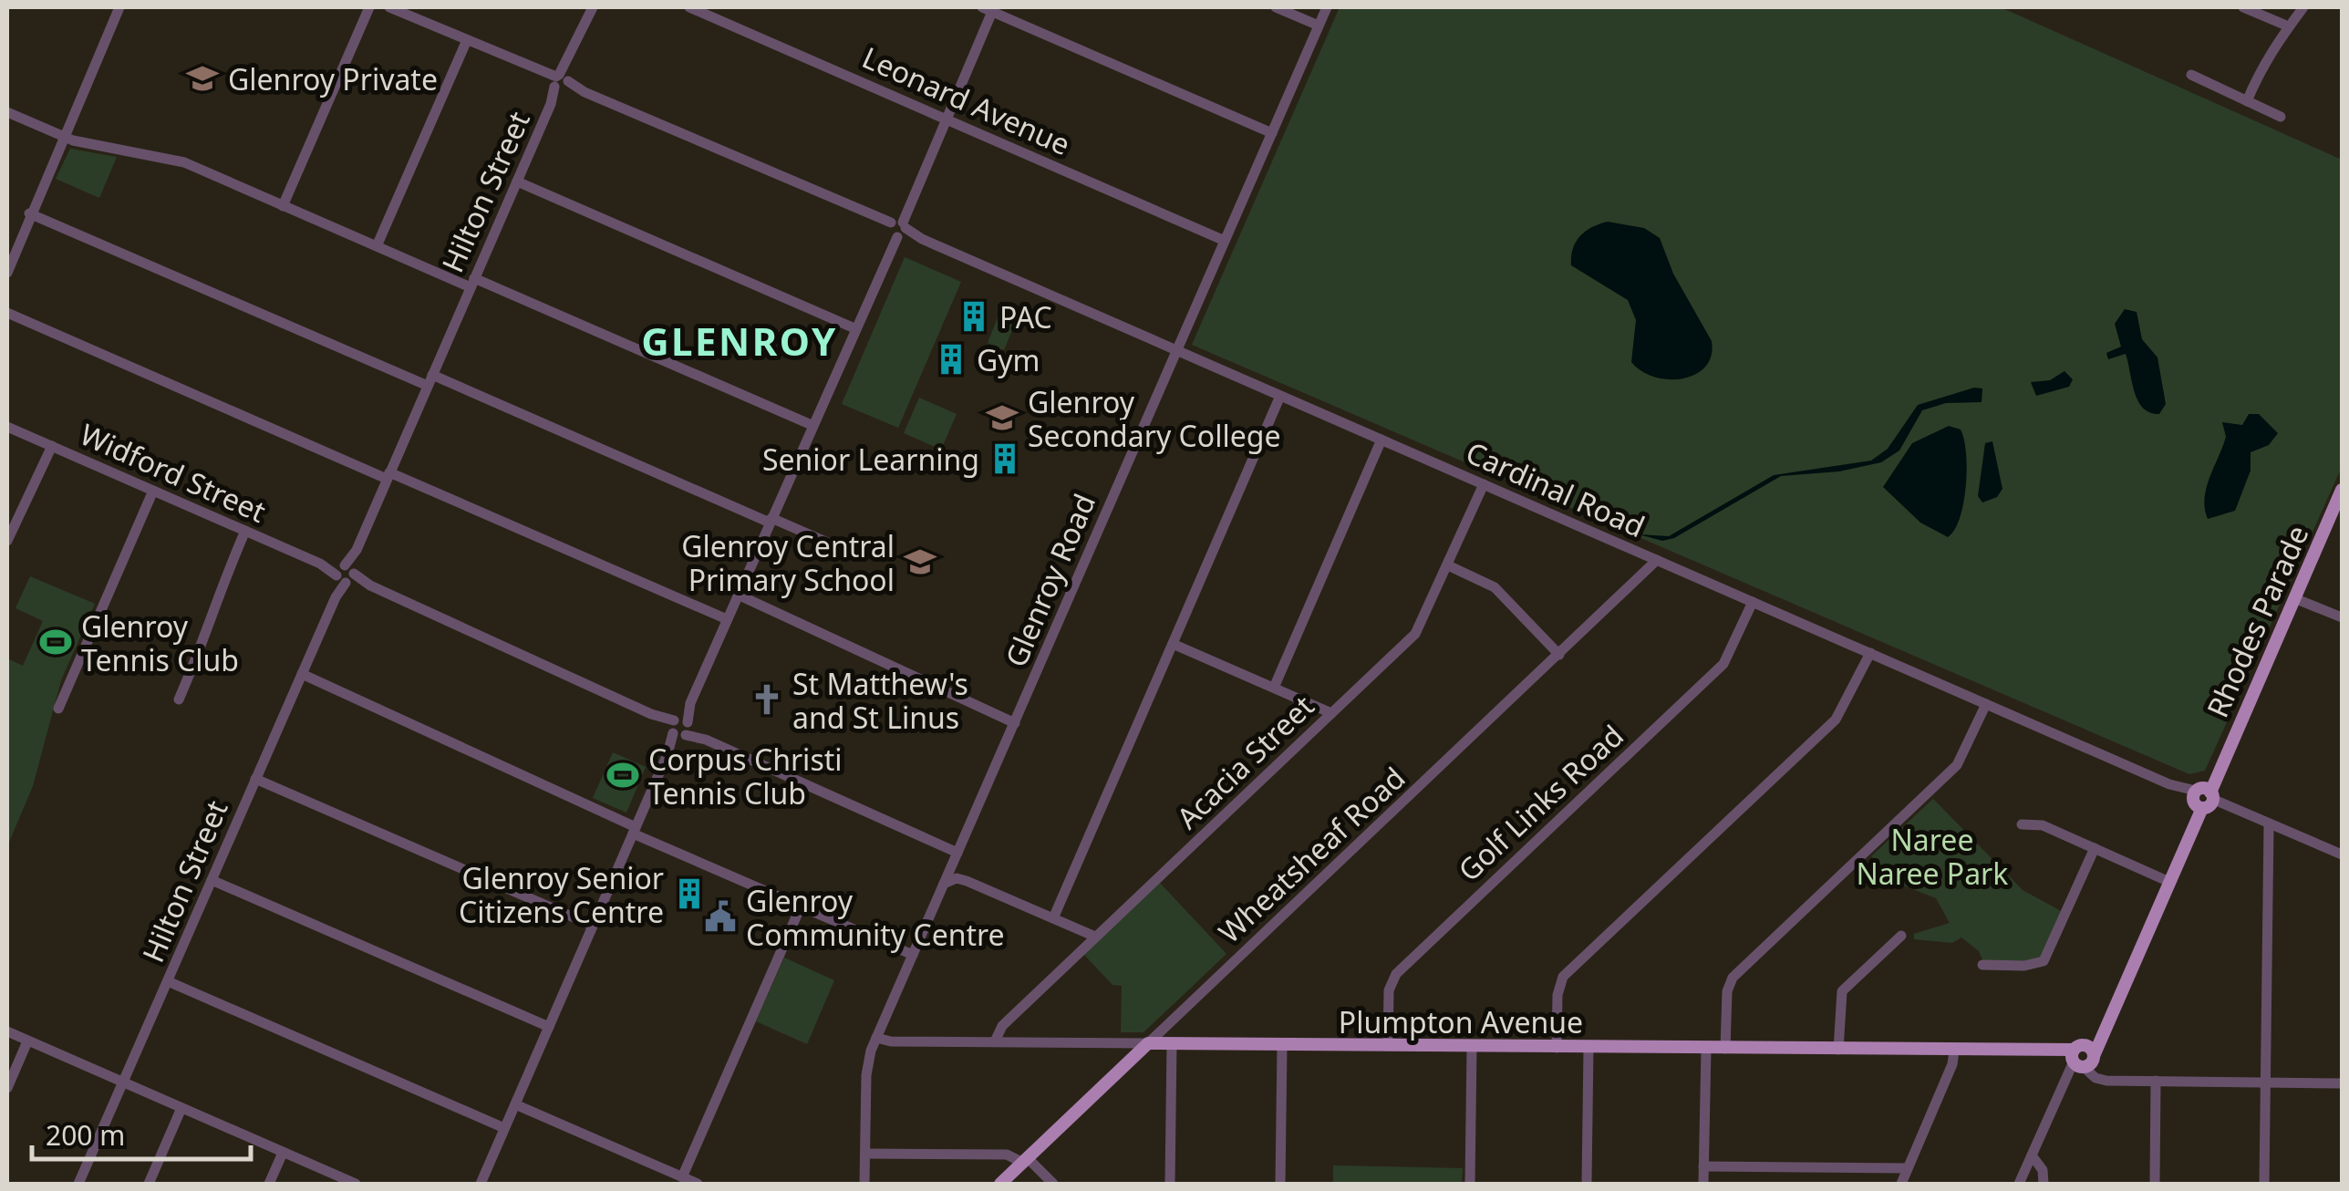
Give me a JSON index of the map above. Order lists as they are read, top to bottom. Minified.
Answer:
{"streets":{"main road":["Rhodes Parade","Wheatsheaf Road","Plumpton Avenue"],"street":["Leonard Avenue","Hilton Street","Widford Street","Cardinal Road","Glenroy Road","Acacia Street","Golf Links Road"]},"crossings":[["Leonard Avenue","Glenroy Road"],["Hilton Street","Widford Street"],["Hilton Street","Cardinal Road"],["Widford Street","Glenroy Road"],["Cardinal Road","Glenroy Road"],["Cardinal Road","Rhodes Parade"],["Cardinal Road","Acacia Street"],["Cardinal Road","Golf Links Road"],["Cardinal Road","Wheatsheaf Road"],["Glenroy Road","Plumpton Avenue"],["Rhodes Parade","Plumpton Avenue"],["Acacia Street","Plumpton Avenue"],["Golf Links Road","Plumpton Avenue"],["Wheatsheaf Road","Plumpton Avenue"]],"districts":["GLENROY"],"parks":["Naree Naree Park"],"places":{"school or university":["Glenroy Private","Glenroy Secondary College","Glenroy Central Primary School"],"building":["PAC","Gym","Senior Learning","Glenroy Senior Citizens Centre"],"sports":["Glenroy Tennis Club","Corpus Christi Tennis Club"],"church":["St Matthew's and St Linus"],"public building":["Glenroy Community Centre"]},"scale_bar":"200 m"}
